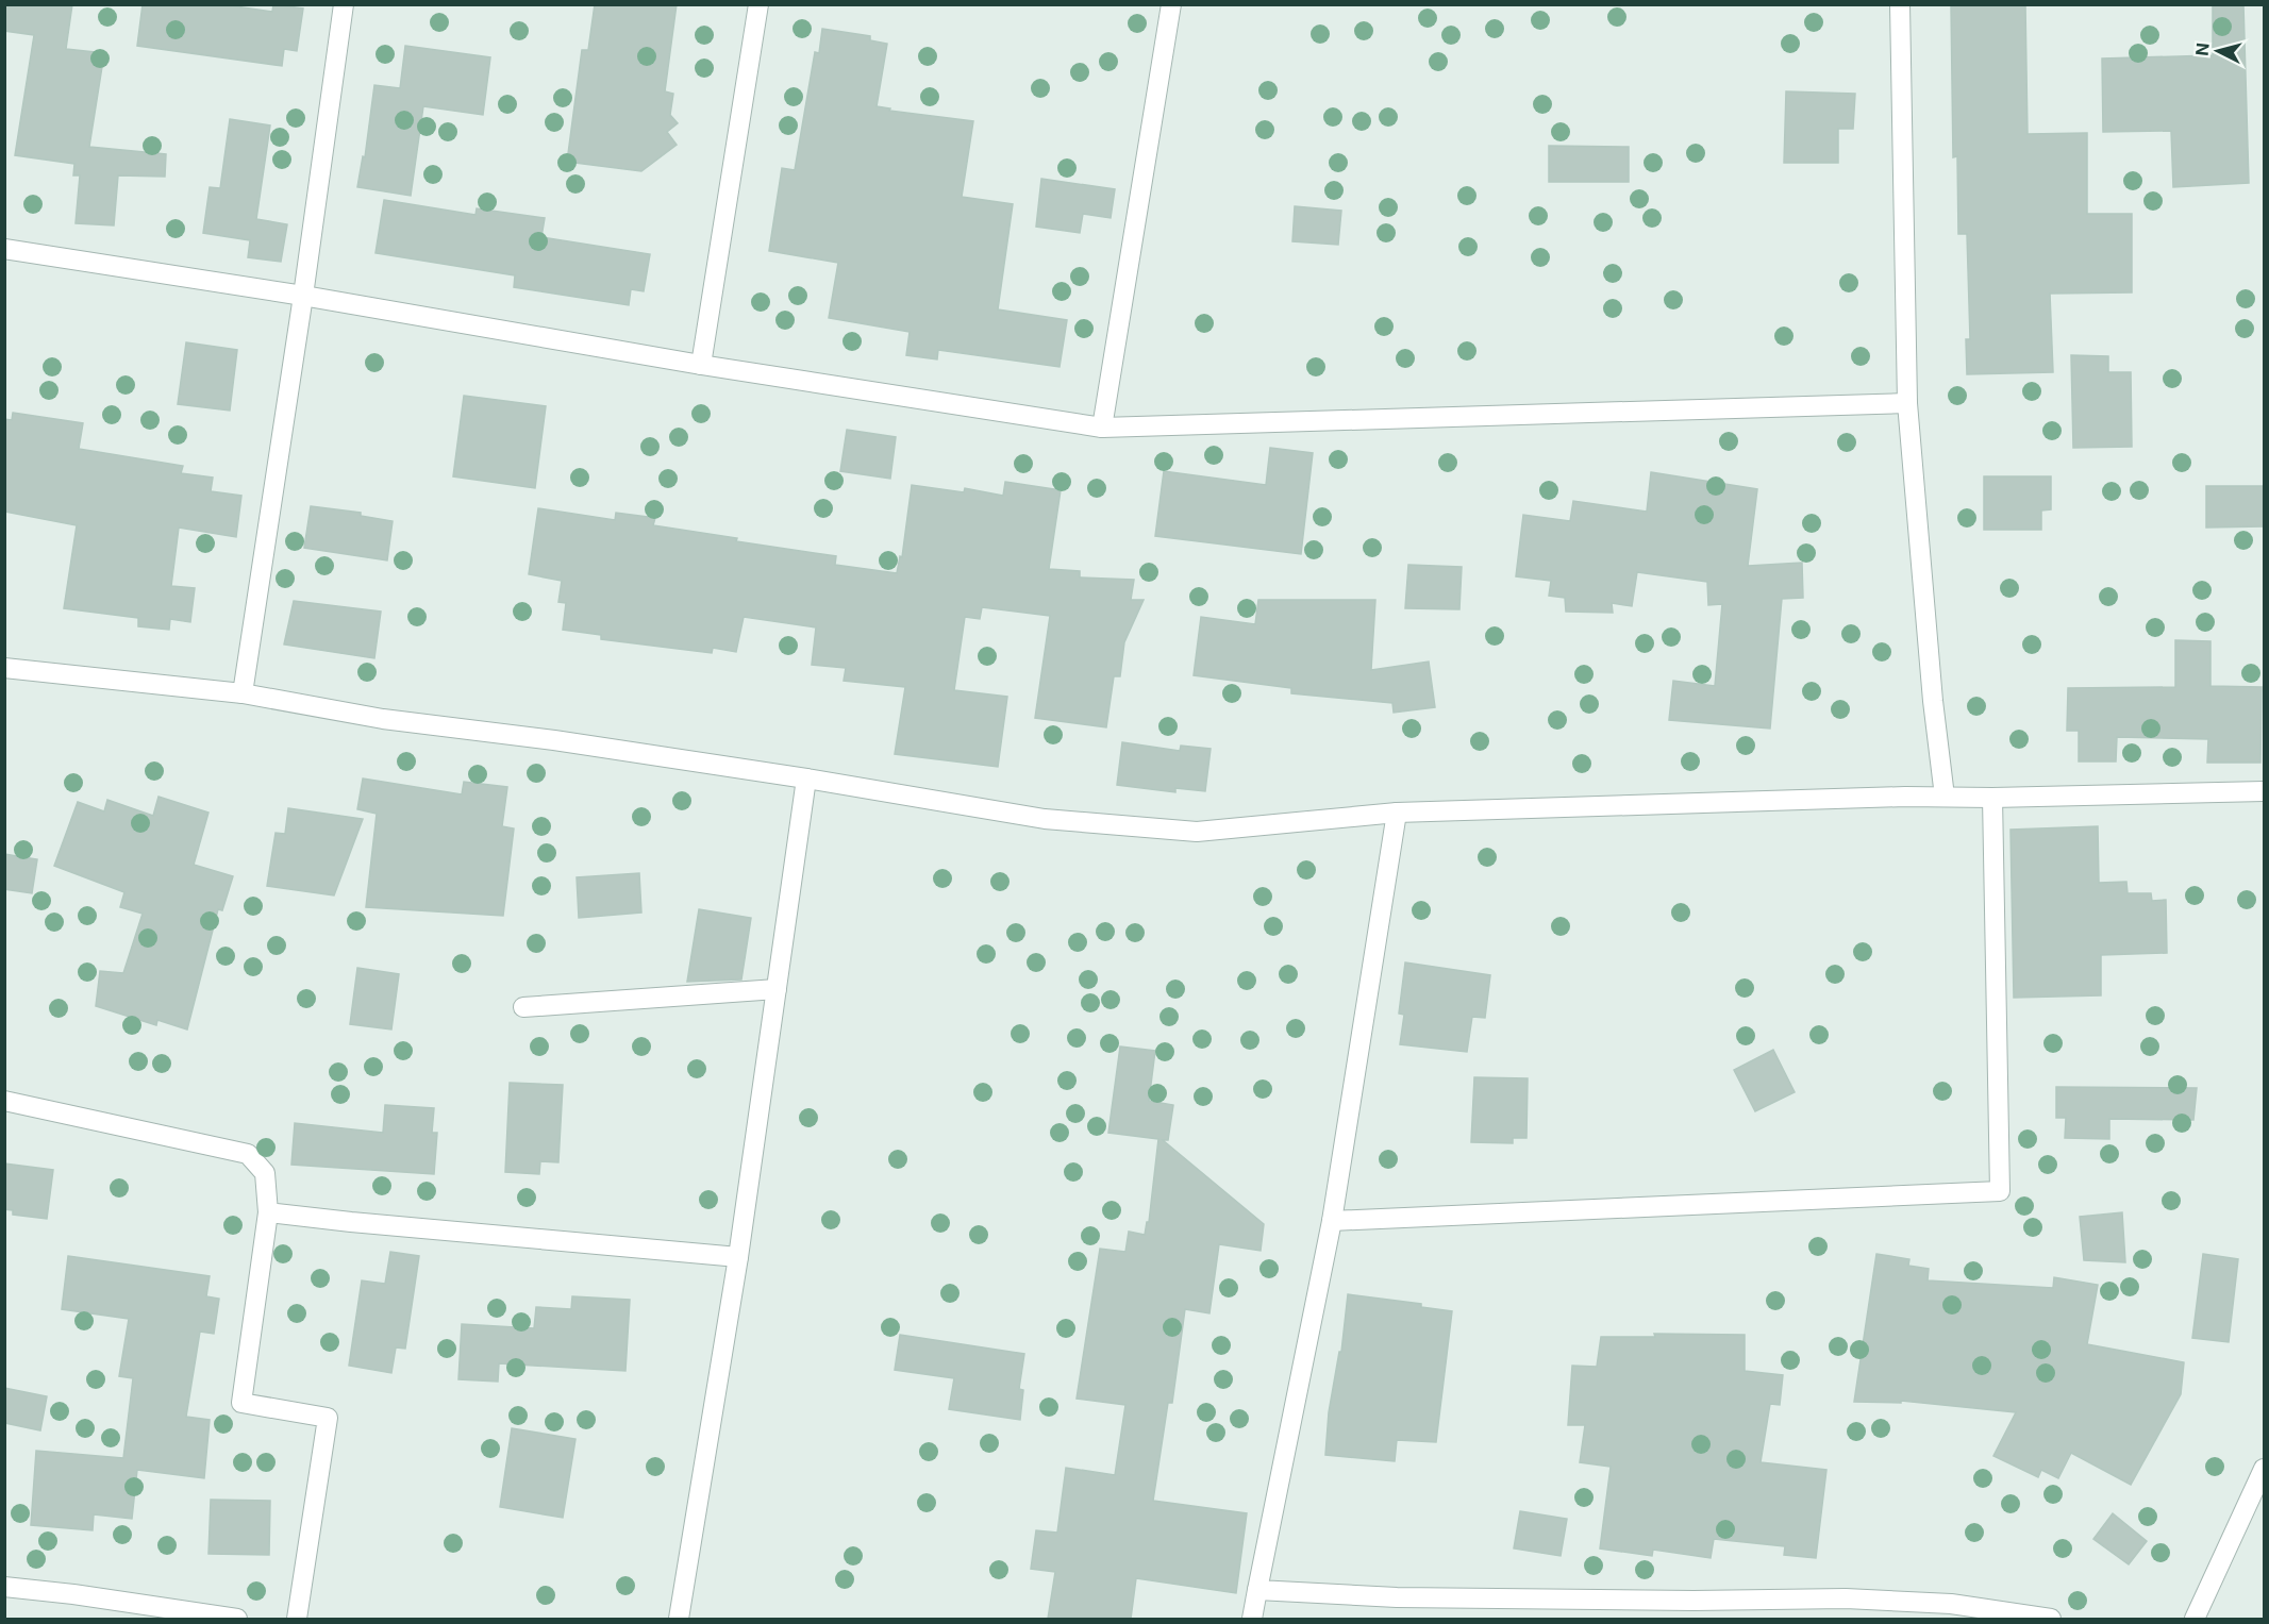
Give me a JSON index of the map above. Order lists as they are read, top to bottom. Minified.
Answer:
{"north":"left"}
